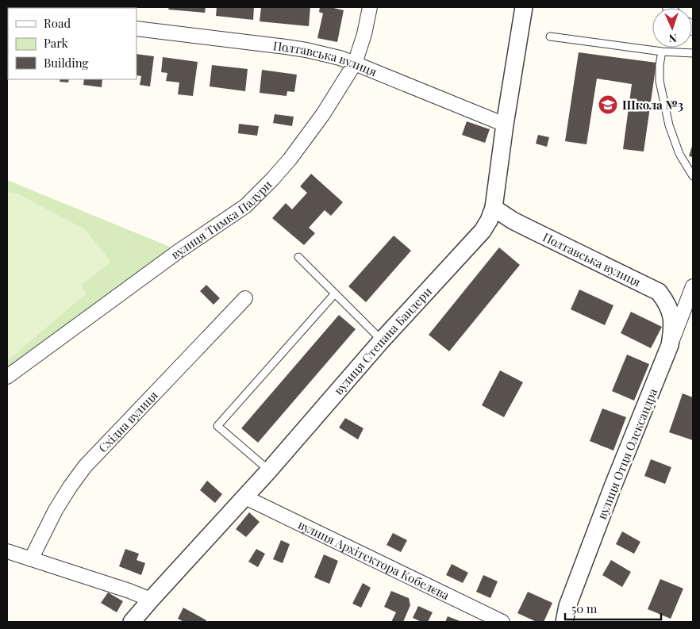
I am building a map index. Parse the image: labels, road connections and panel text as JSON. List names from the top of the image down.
{
  "streets": {
    "street": [
      "Полтавська вулиця",
      "вулиця Тимка Падури",
      "вулиця Степана Бандери",
      "Східна вулиця",
      "вулиця Отця Олександра",
      "вулиця Архітектора Кобелєва"
    ]
  },
  "crossings": [
    ["Полтавська вулиця", "вулиця Тимка Падури"],
    ["Полтавська вулиця", "вулиця Степана Бандери"],
    ["Полтавська вулиця", "вулиця Отця Олександра"],
    ["вулиця Степана Бандери", "вулиця Архітектора Кобелєва"]
  ],
  "places": {
    "school or university": ["Школа №3"]
  },
  "legend": ["Road", "Park", "Building"],
  "scale_bar": "50 m",
  "north": "bottom"
}
